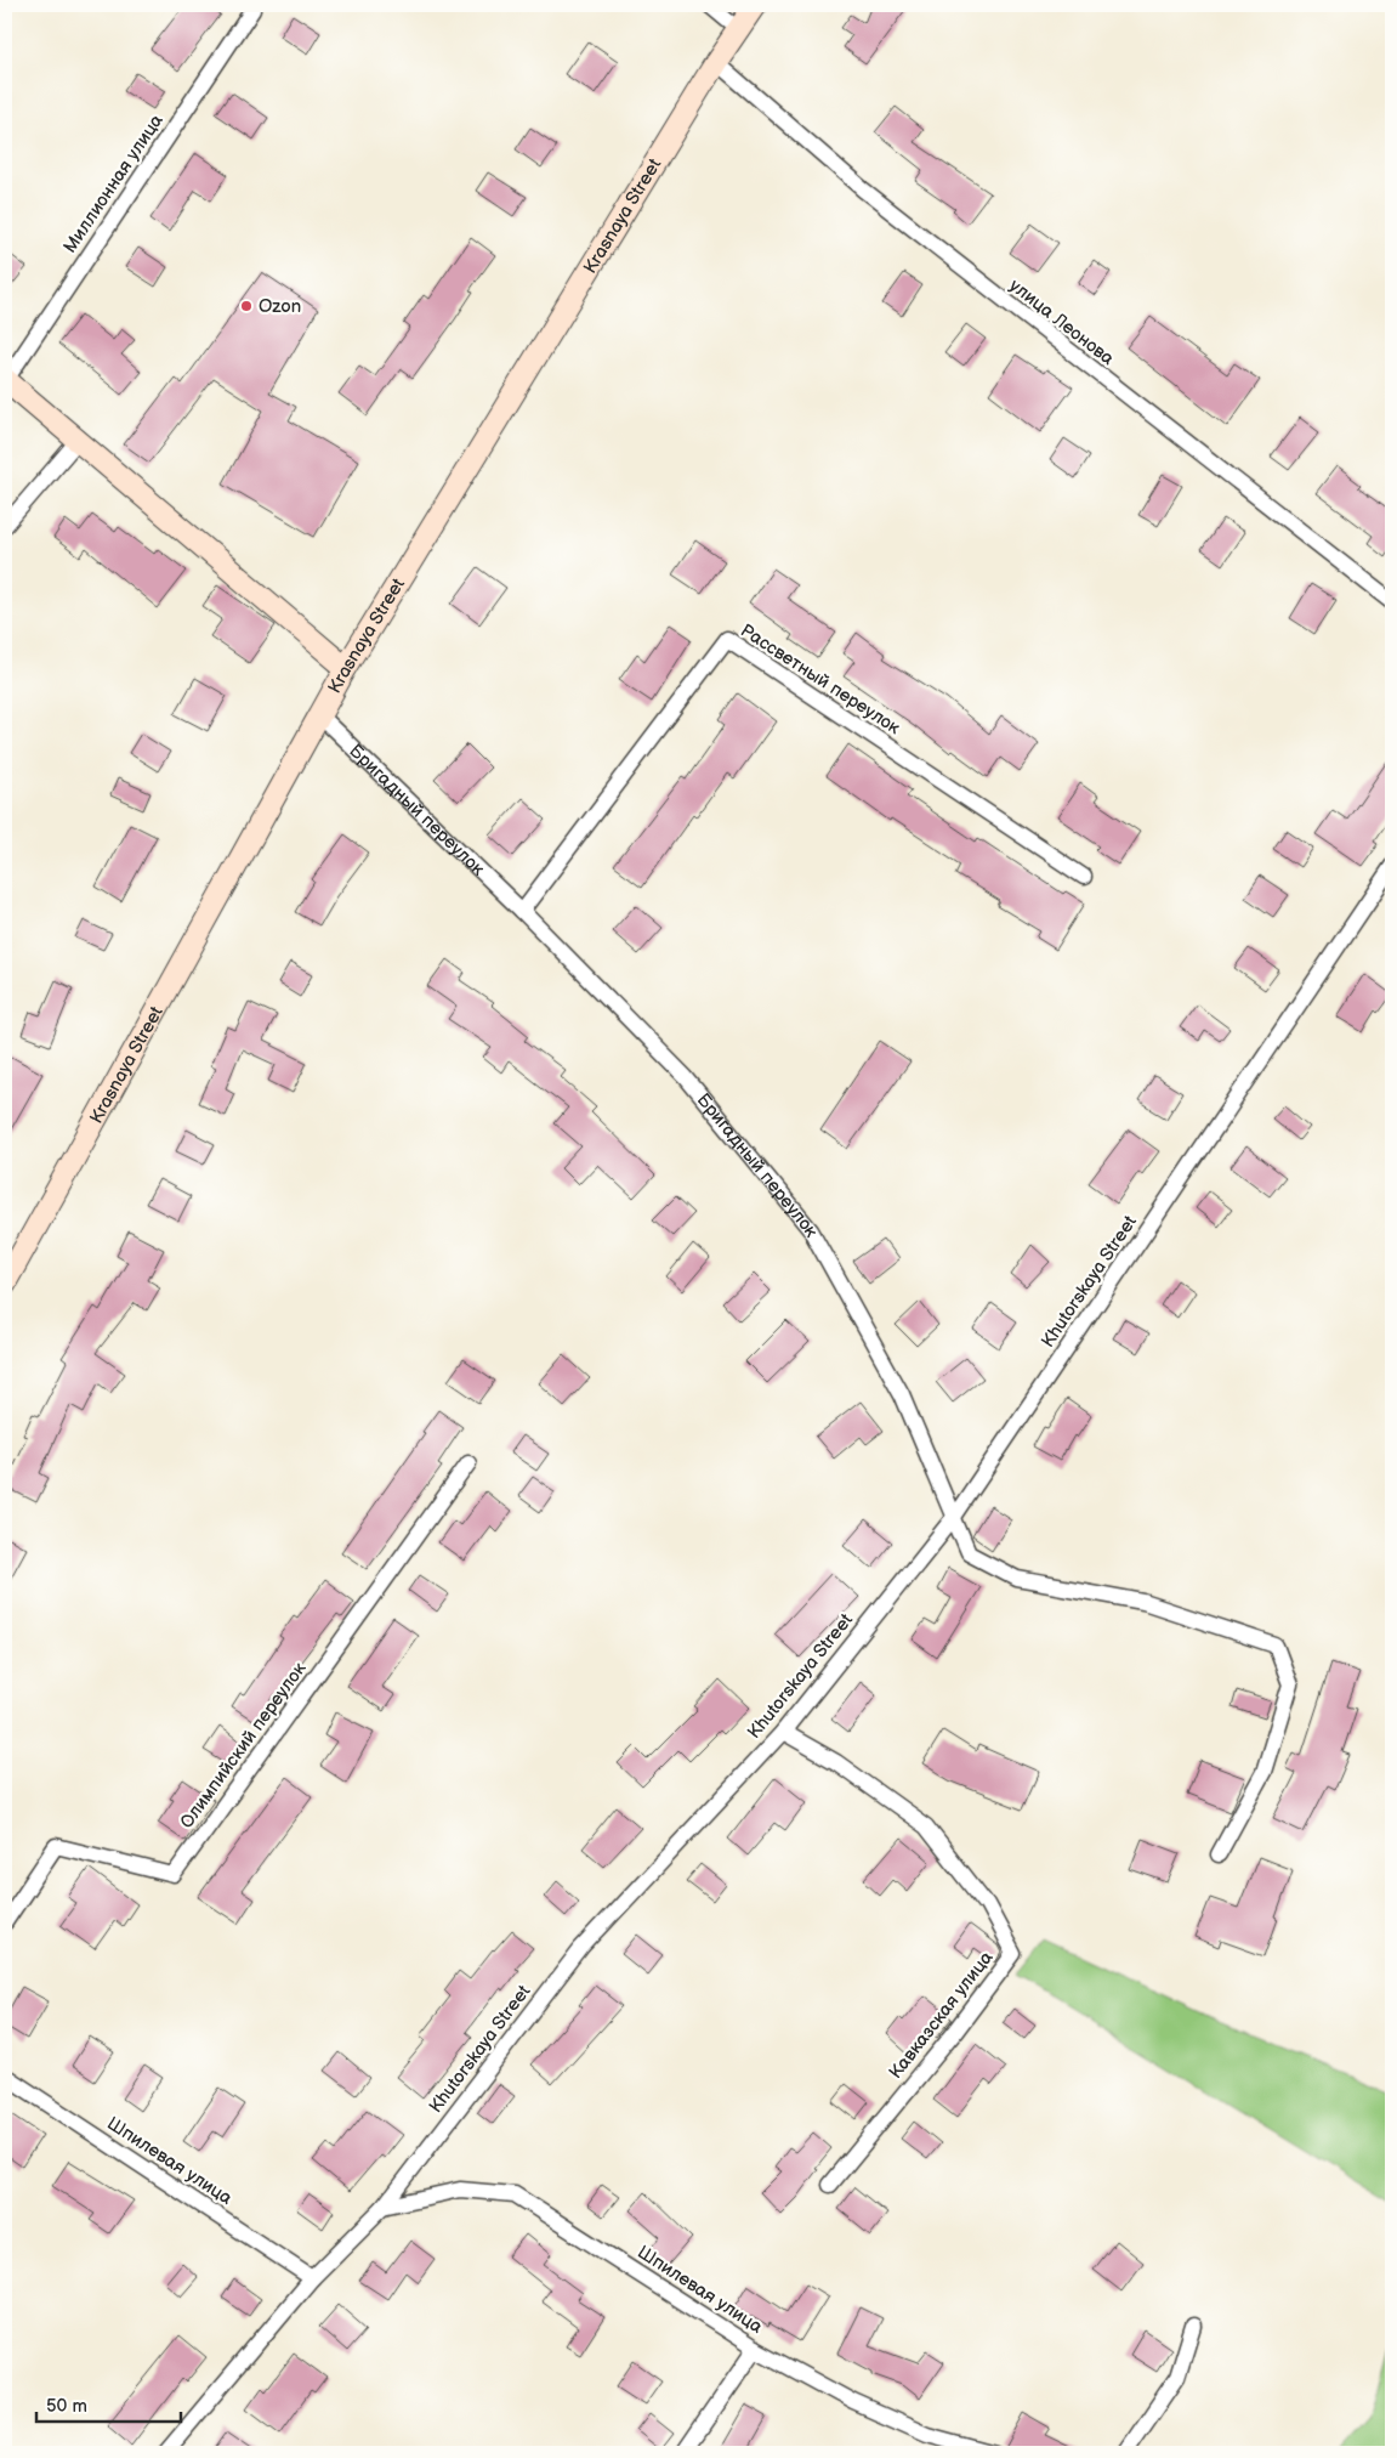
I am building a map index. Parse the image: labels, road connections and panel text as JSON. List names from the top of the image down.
{
  "streets": {
    "main road": ["Krasnaya Street"],
    "street": [
      "Миллионная улица",
      "улица Леонова",
      "Рассветный переулок",
      "Бригадный переулок",
      "Khutorskaya Street",
      "Олимпийский переулок",
      "Кавказская улица",
      "Шпилевая улица"
    ]
  },
  "crossings": [
    ["Krasnaya Street", "улица Леонова"],
    ["Krasnaya Street", "Бригадный переулок"],
    ["Рассветный переулок", "Бригадный переулок"],
    ["Бригадный переулок", "Khutorskaya Street"],
    ["Khutorskaya Street", "Кавказская улица"],
    ["Khutorskaya Street", "Шпилевая улица"]
  ],
  "places": ["Ozon"],
  "scale_bar": "50 m"
}
